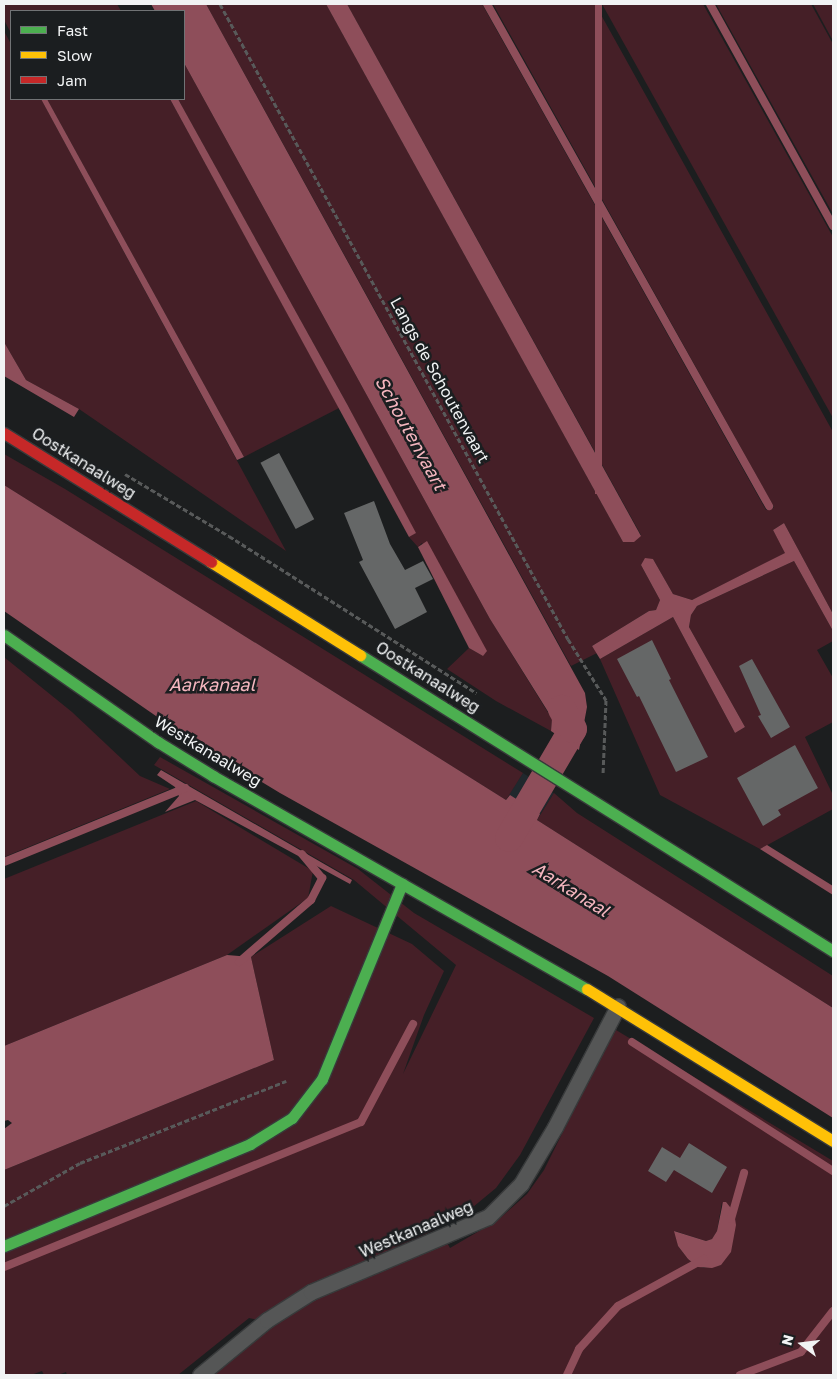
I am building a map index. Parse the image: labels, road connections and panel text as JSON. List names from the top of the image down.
{
  "streets": {
    "street": ["Oostkanaalweg", "Westkanaalweg"],
    "path": ["Langs de Schoutenvaart"]
  },
  "water": ["Schoutenvaart", "Aarkanaal"],
  "legend": ["Fast", "Slow", "Jam"],
  "north": "left"
}
